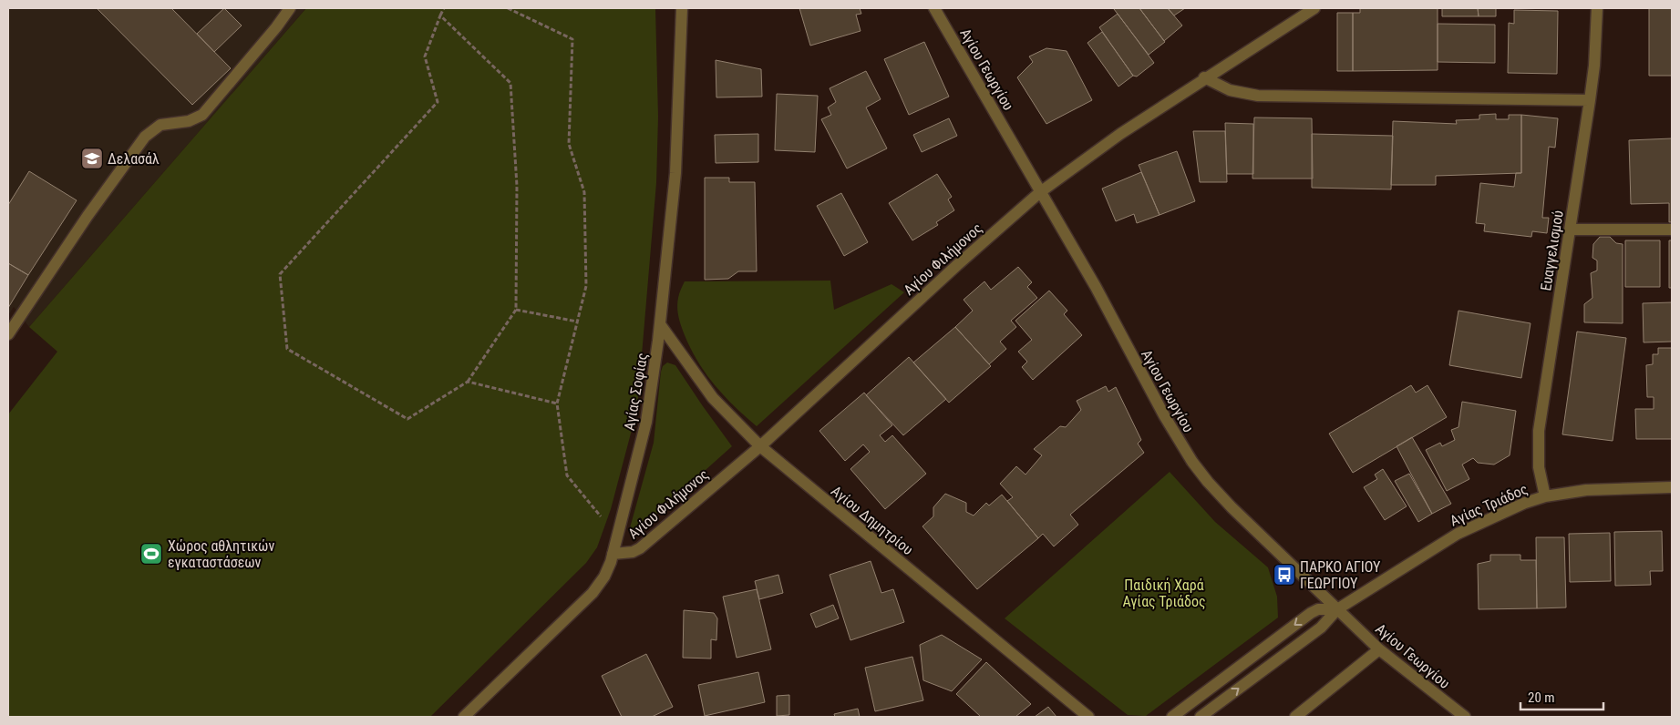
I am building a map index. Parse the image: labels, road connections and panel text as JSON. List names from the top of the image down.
{
  "streets": {
    "street": [
      "Αγίου Γεωργίου",
      "Ευαγγελισμού",
      "Αγίου Φιλήμονος",
      "Αγίας Σοφίας",
      "Αγίας Τριάδος",
      "Αγίου Δημητρίου"
    ]
  },
  "crossings": [
    ["Αγίου Γεωργίου", "Αγίου Φιλήμονος"],
    ["Αγίου Γεωργίου", "Αγίας Τριάδος"],
    ["Ευαγγελισμού", "Αγίας Τριάδος"],
    ["Αγίου Φιλήμονος", "Αγίας Σοφίας"],
    ["Αγίου Φιλήμονος", "Αγίου Δημητρίου"],
    ["Αγίας Σοφίας", "Αγίου Δημητρίου"]
  ],
  "parks": ["Παιδική Χαρά Αγίας Τριάδος"],
  "places": {
    "school or university": ["Δελασάλ"],
    "sports": ["Χώρος αθλητικών εγκαταστάσεων"],
    "bus stop": ["ΠΑΡΚΟ ΑΓΙΟΥ ΓΕΩΡΓΙΟΥ"]
  },
  "scale_bar": "20 m"
}
